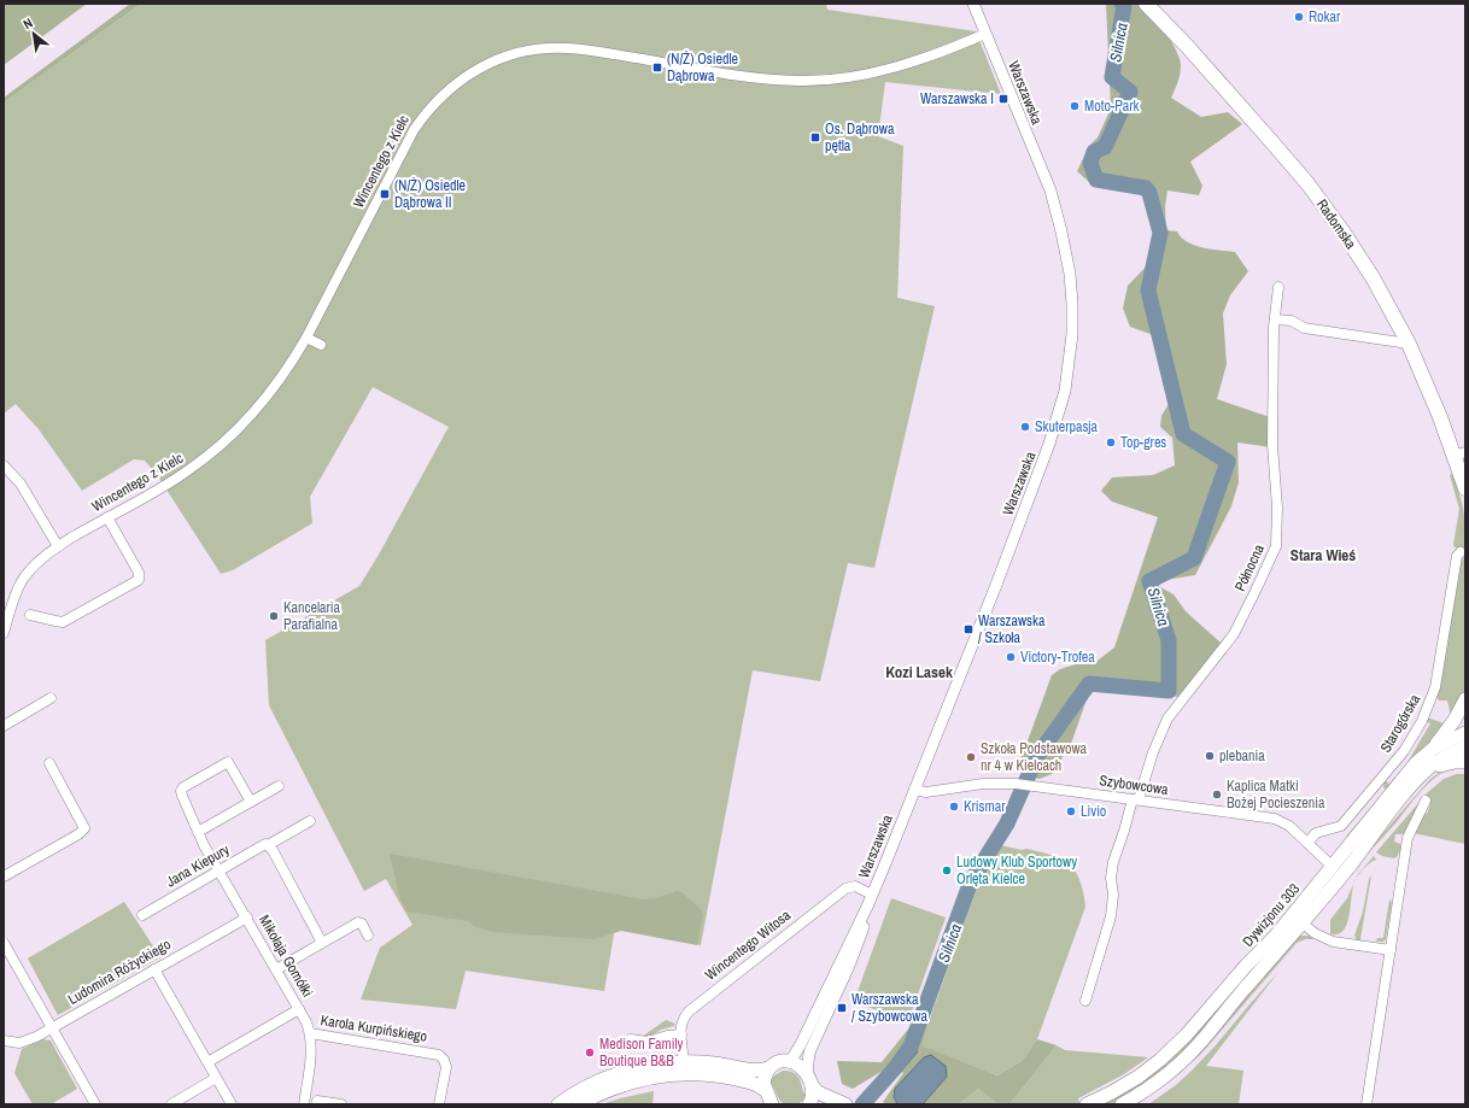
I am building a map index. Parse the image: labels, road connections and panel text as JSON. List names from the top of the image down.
{
  "streets": {
    "main road": ["Radomska", "Dywizjonu 303"],
    "street": [
      "Warszawska",
      "Wincentego z Kielc",
      "Północna",
      "Starogórska",
      "Szybowcowa",
      "Jana Kiepury",
      "Wincentego Witosa",
      "Mikołaja Gomółki",
      "Ludomira Różyckiego",
      "Karola Kurpińskiego"
    ]
  },
  "crossings": [
    ["Warszawska", "Wincentego z Kielc"],
    ["Warszawska", "Szybowcowa"],
    ["Warszawska", "Wincentego Witosa"],
    ["Północna", "Szybowcowa"],
    ["Starogórska", "Szybowcowa"],
    ["Szybowcowa", "Dywizjonu 303"],
    ["Jana Kiepury", "Mikołaja Gomółki"],
    ["Mikołaja Gomółki", "Ludomira Różyckiego"],
    ["Mikołaja Gomółki", "Karola Kurpińskiego"]
  ],
  "districts": ["Stara Wieś", "Kozi Lasek"],
  "water": ["Silnica"],
  "places": {
    "other": [
      "Rokar",
      "Moto-Park",
      "Skuterpasja",
      "Top-gres",
      "Kancelaria Parafialna",
      "Victory-Trofea",
      "plebania",
      "Szkoła Podstawowa nr 4 w Kielcach",
      "Kaplica Matki Bożej Pocieszenia",
      "Krismar",
      "Livio",
      "Ludowy Klub Sportowy Orlęta Kielce",
      "Medison Family Boutique B&B"
    ],
    "transit": [
      "(N/Ż) Osiedle Dąbrowa",
      "Warszawska I",
      "Os. Dąbrowa pętla",
      "(N/Ż) Osiedle Dąbrowa II",
      "Warszawska / Szkoła",
      "Warszawska / Szybowcowa"
    ]
  },
  "north": "top left"
}
